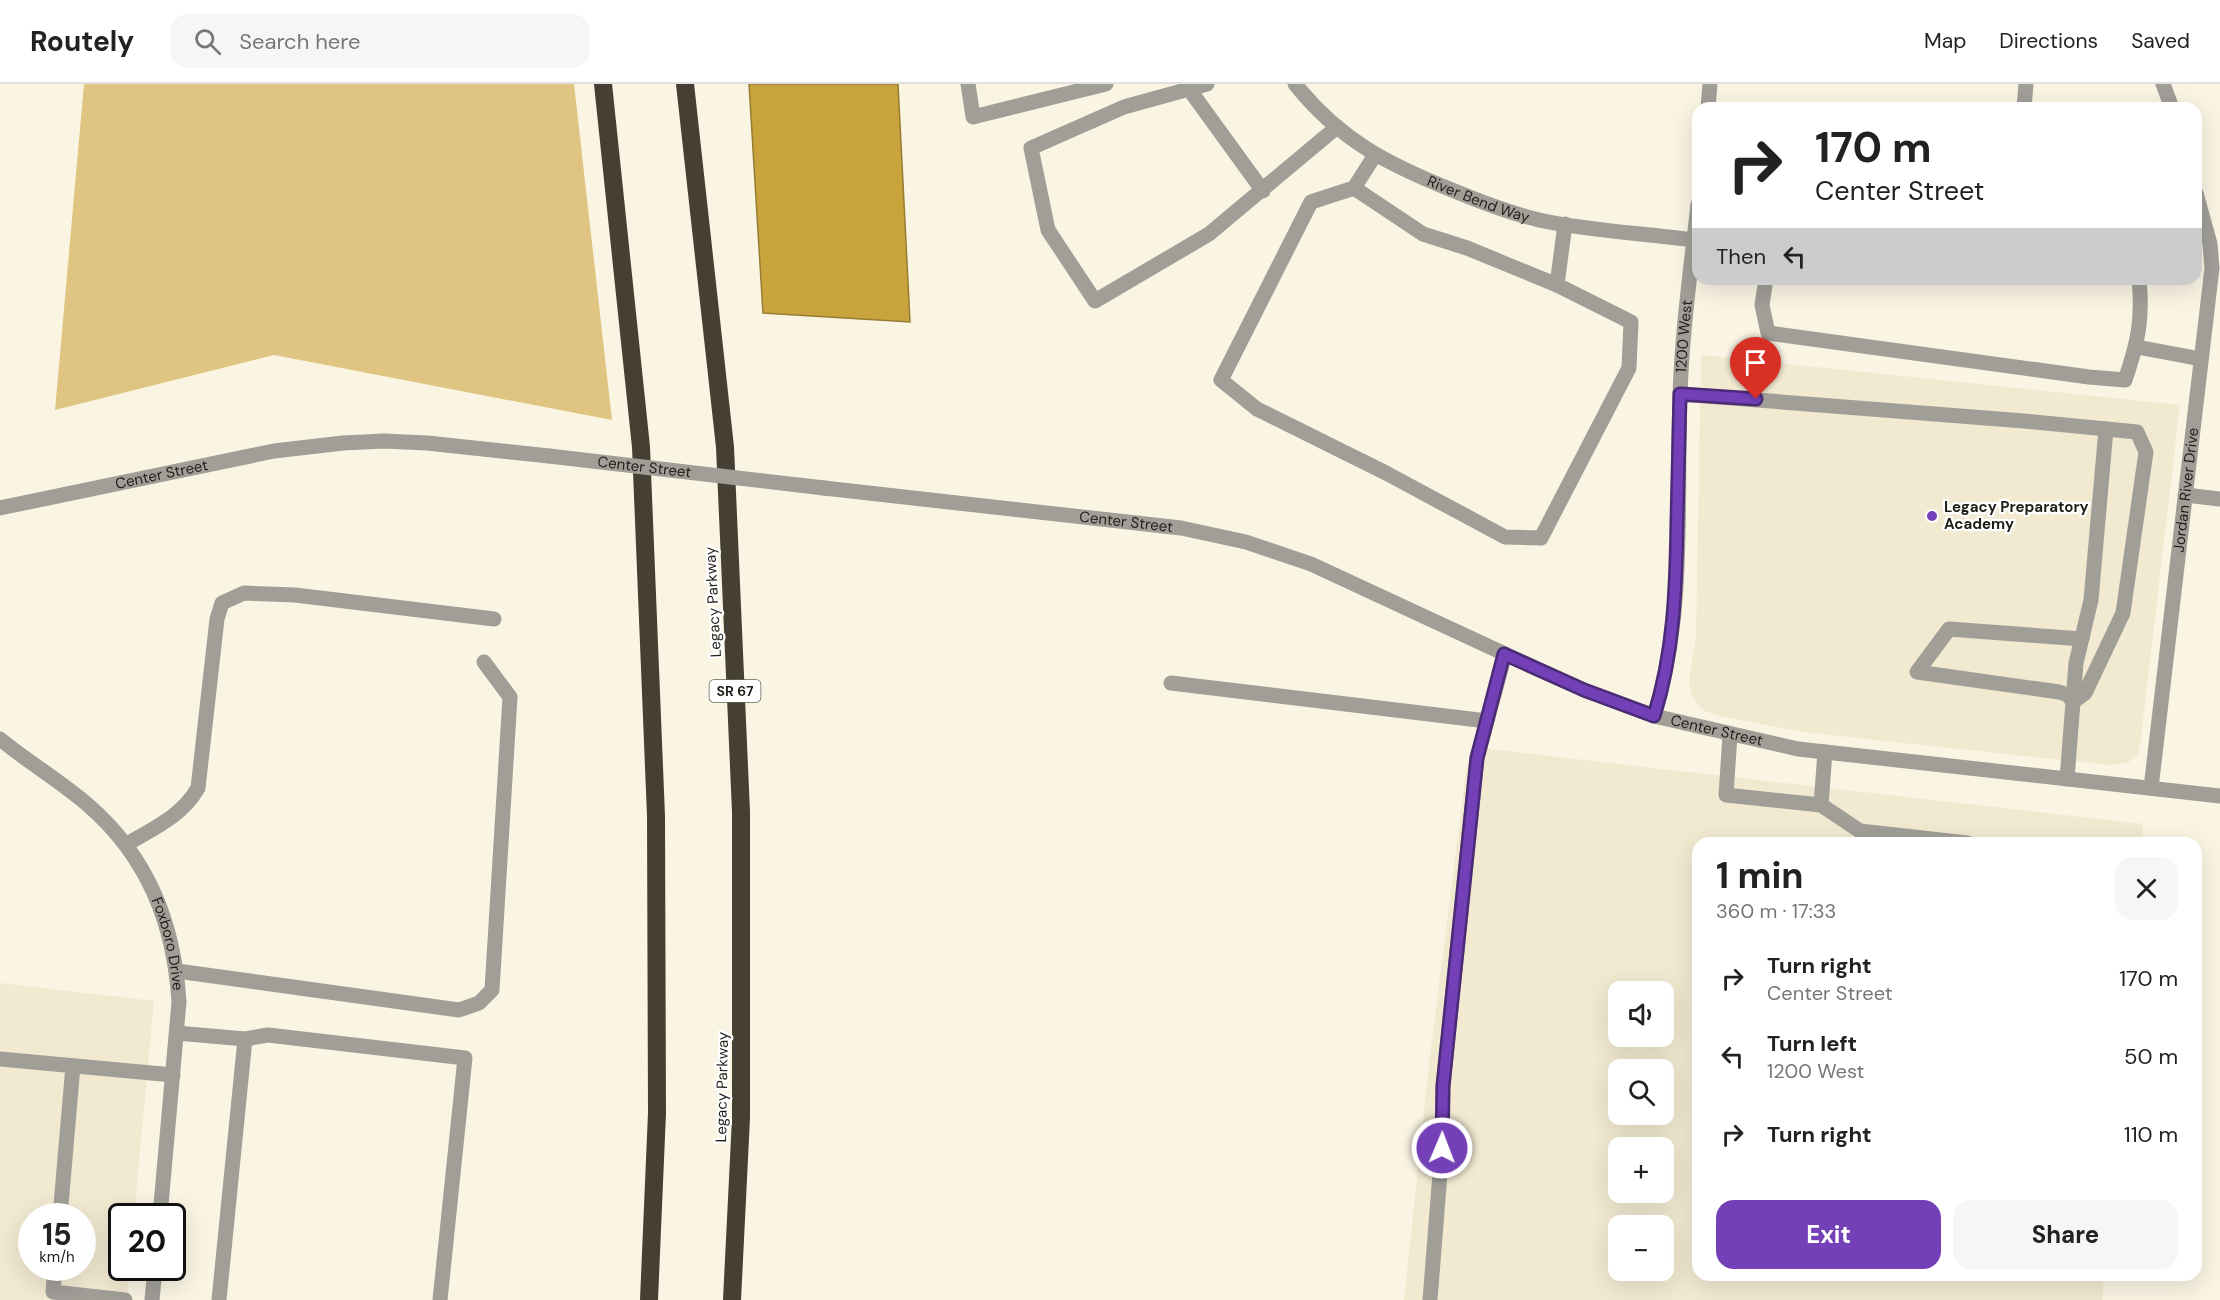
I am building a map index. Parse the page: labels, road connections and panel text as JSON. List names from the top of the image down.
{
  "streets": {
    "highway": ["Legacy Parkway", "SR 67"],
    "street": [
      "River Bend Way",
      "1200 West",
      "Center Street",
      "Jordan River Drive",
      "Foxboro Drive"
    ]
  },
  "crossings": [
    ["1200 West", "Center Street"],
    ["Center Street", "Jordan River Drive"]
  ],
  "places": ["Legacy Preparatory Academy"],
  "page": {
    "header": "Routely",
    "search": "Search here",
    "nav": ["Map", "Directions", "Saved"],
    "turn": ["170 m", "Center Street"],
    "then": "Then",
    "heading": ["1 min", "360 m · 17:33"],
    "list": [
      {
        "name": "Turn right",
        "note": "Center Street",
        "value": "170 m"
      },
      {
        "name": "Turn left",
        "note": "1200 West",
        "value": "50 m"
      },
      {
        "name": "Turn right",
        "value": "110 m"
      }
    ],
    "map_buttons": ["+", "−"],
    "buttons": ["Exit", "Share"],
    "speed": "15 km/h",
    "limit": "20"
  }
}
